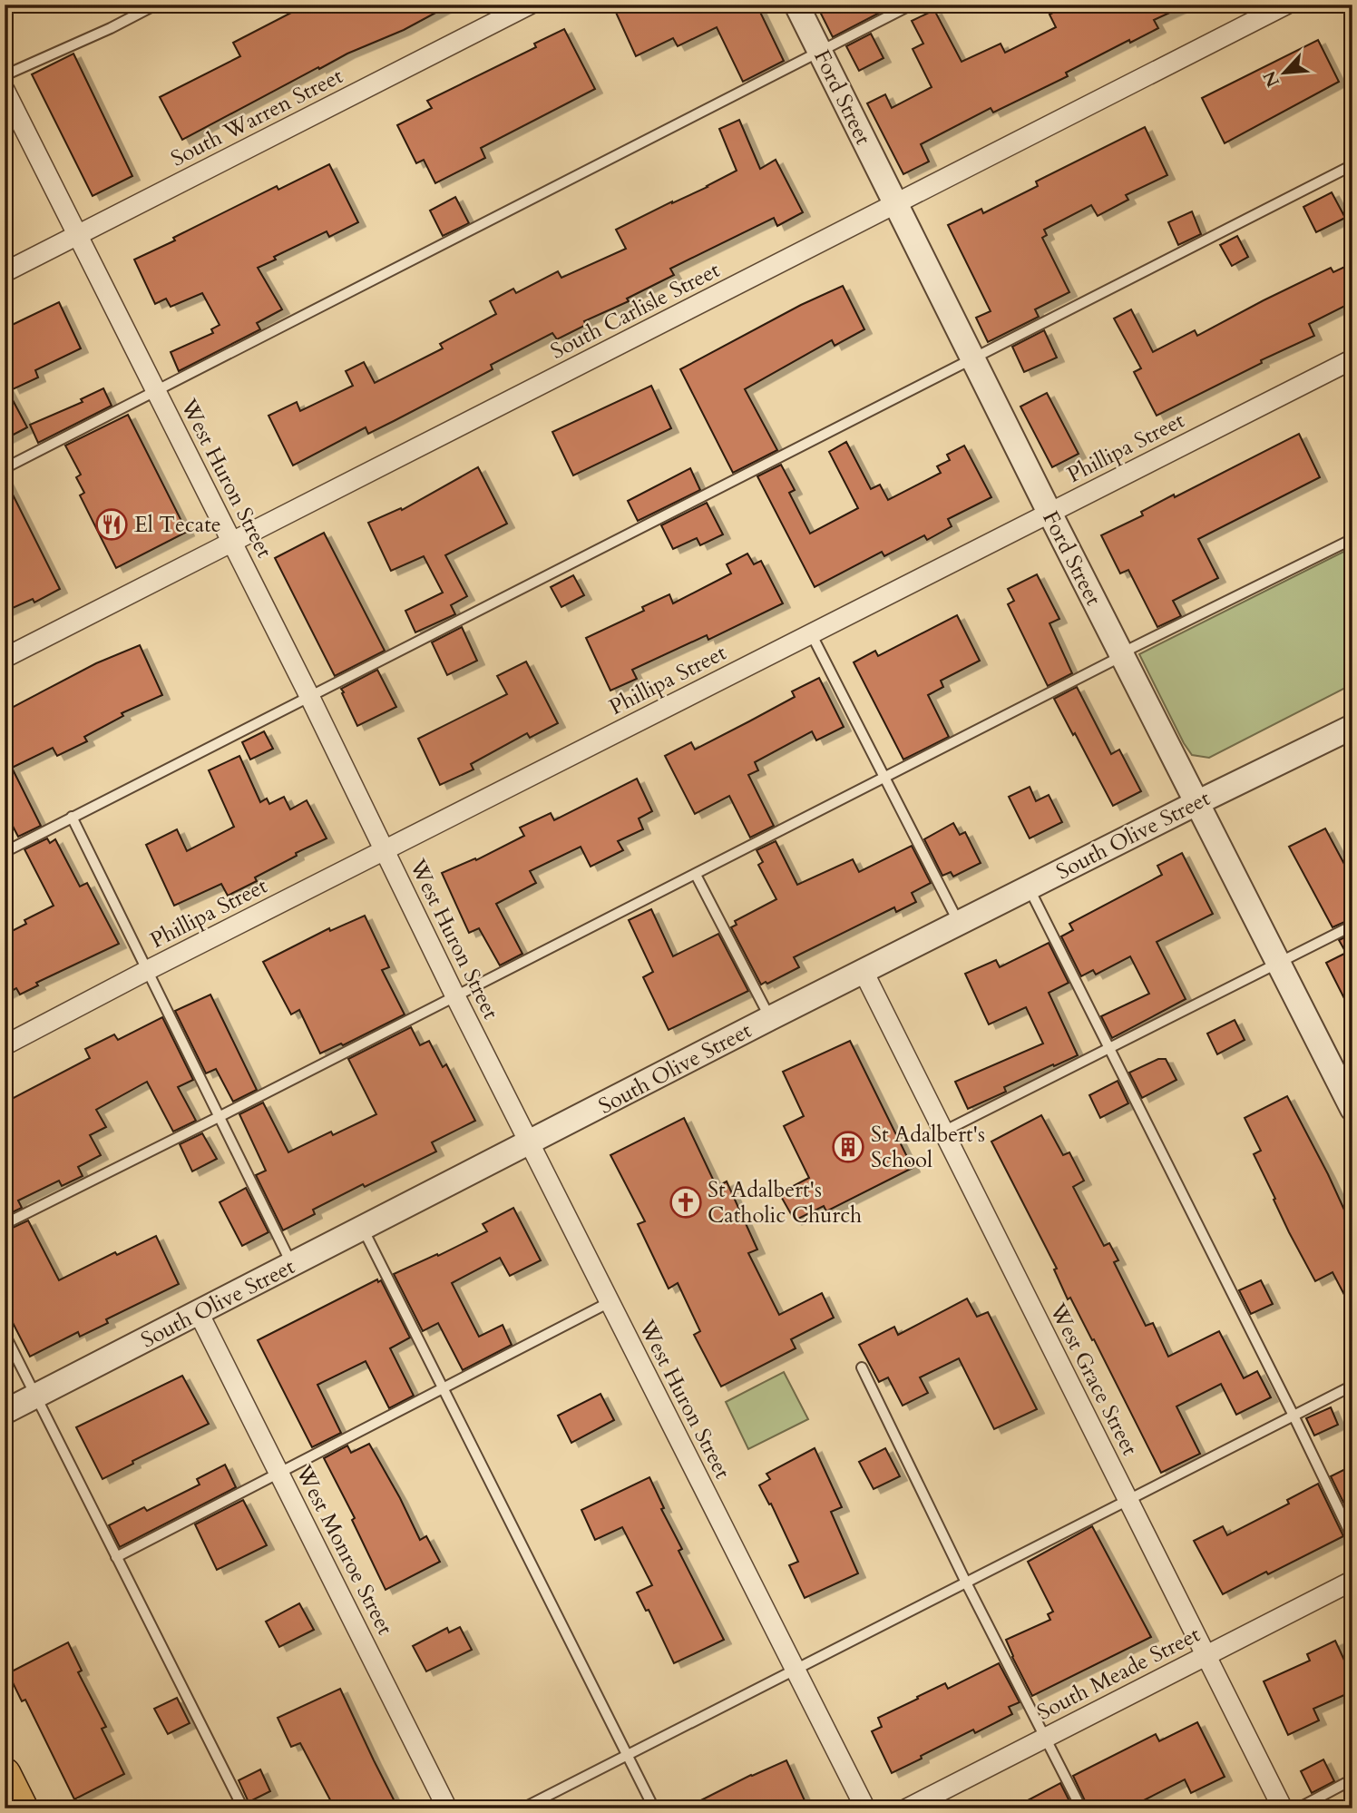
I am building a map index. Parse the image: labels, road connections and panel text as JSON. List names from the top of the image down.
{
  "streets": {
    "street": [
      "Ford Street",
      "South Warren Street",
      "South Carlisle Street",
      "Phillipa Street",
      "West Huron Street",
      "South Olive Street",
      "West Grace Street",
      "West Monroe Street",
      "South Meade Street"
    ]
  },
  "crossings": [
    ["Ford Street", "South Carlisle Street"],
    ["Ford Street", "Phillipa Street"],
    ["Ford Street", "South Olive Street"],
    ["South Warren Street", "West Huron Street"],
    ["South Carlisle Street", "West Huron Street"],
    ["Phillipa Street", "West Huron Street"],
    ["West Huron Street", "South Olive Street"],
    ["South Olive Street", "West Grace Street"],
    ["South Olive Street", "West Monroe Street"],
    ["West Grace Street", "South Meade Street"]
  ],
  "places": {
    "restaurant": ["El Tecate"],
    "building": ["St Adalbert's School"],
    "church": ["St Adalbert's Catholic Church"]
  },
  "north": "bottom left"
}
